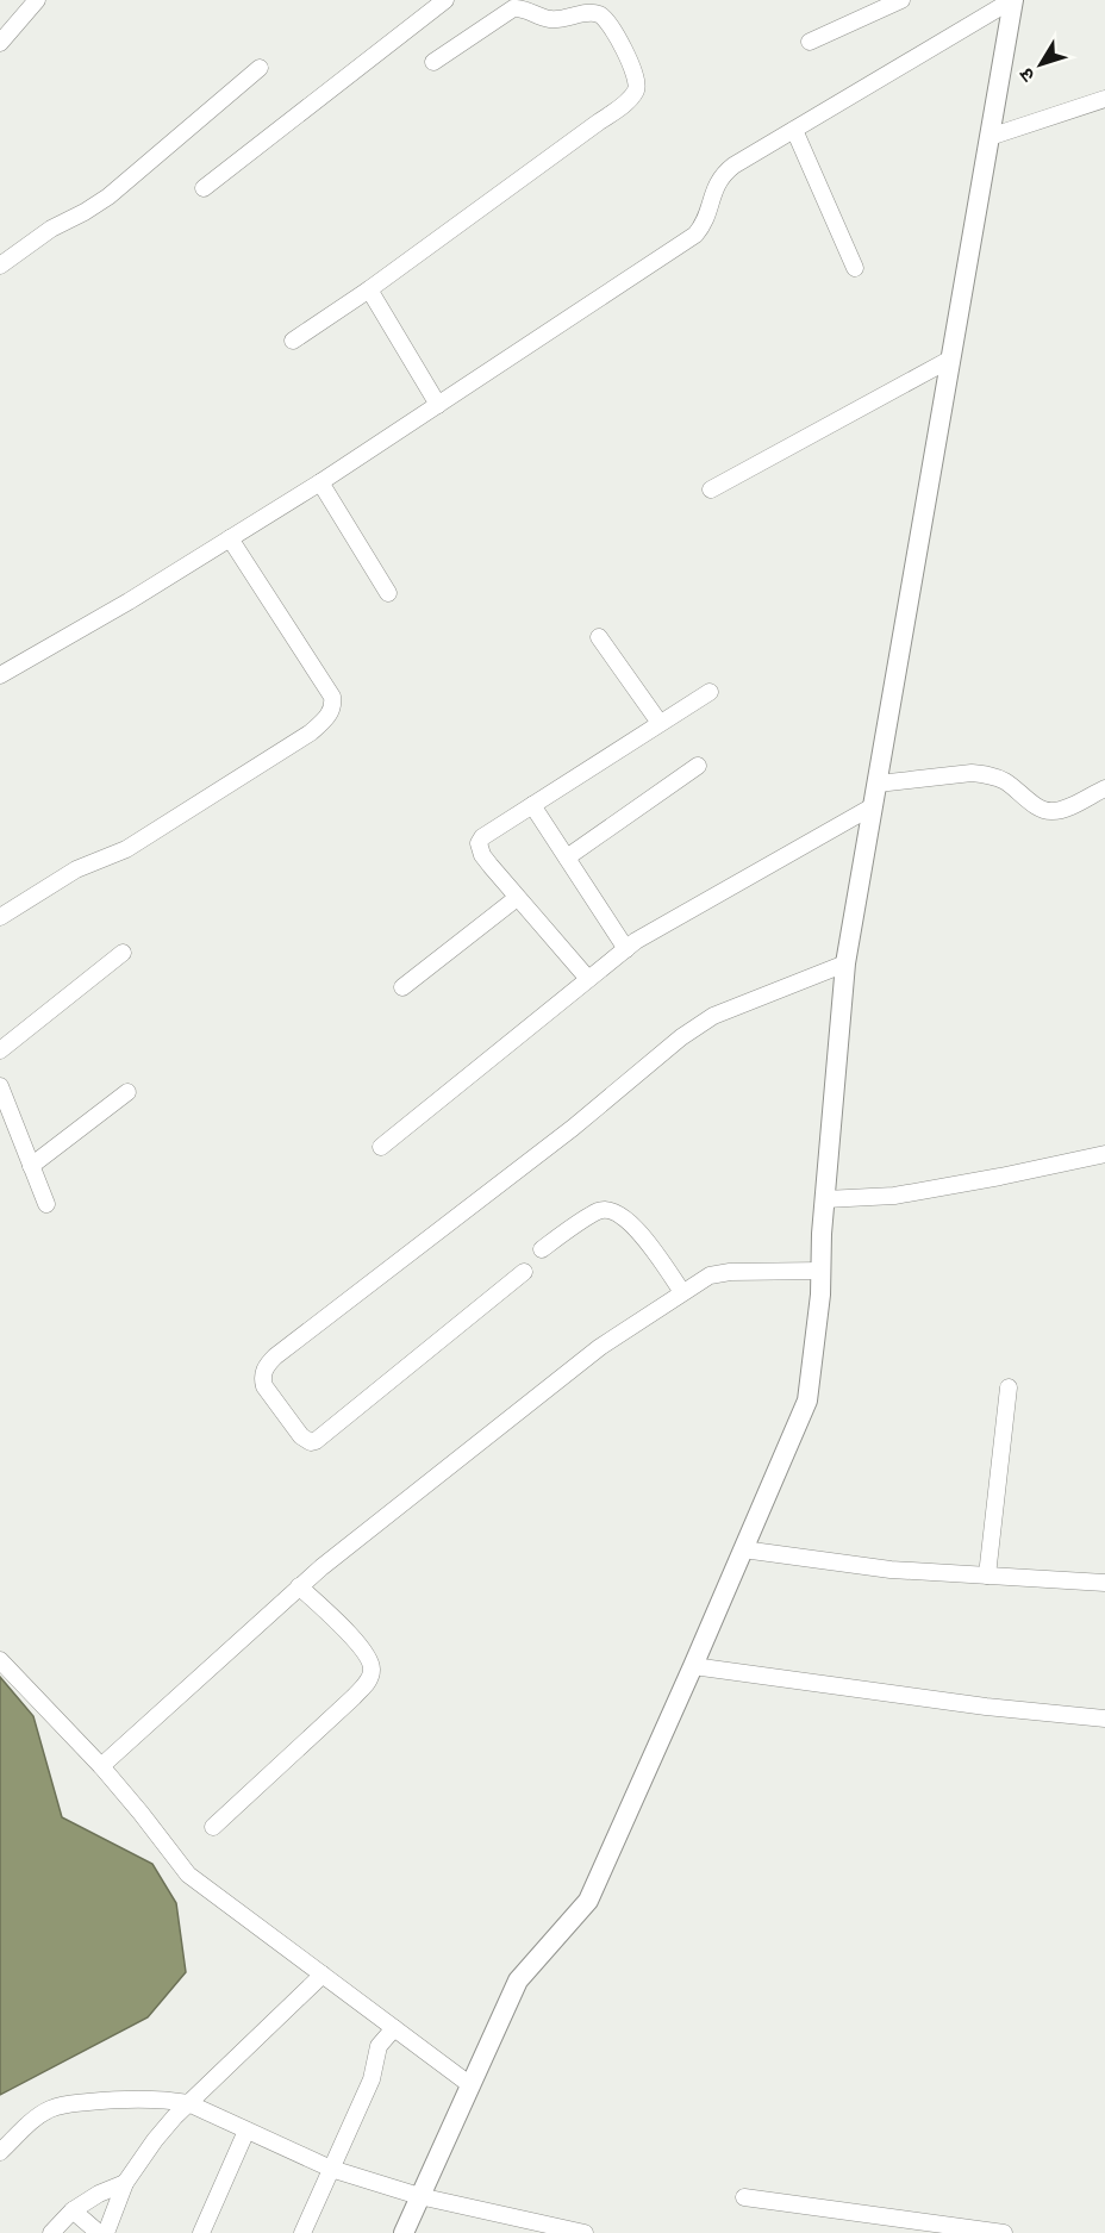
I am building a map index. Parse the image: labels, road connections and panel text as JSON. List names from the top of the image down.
{
  "north": "bottom left"
}
